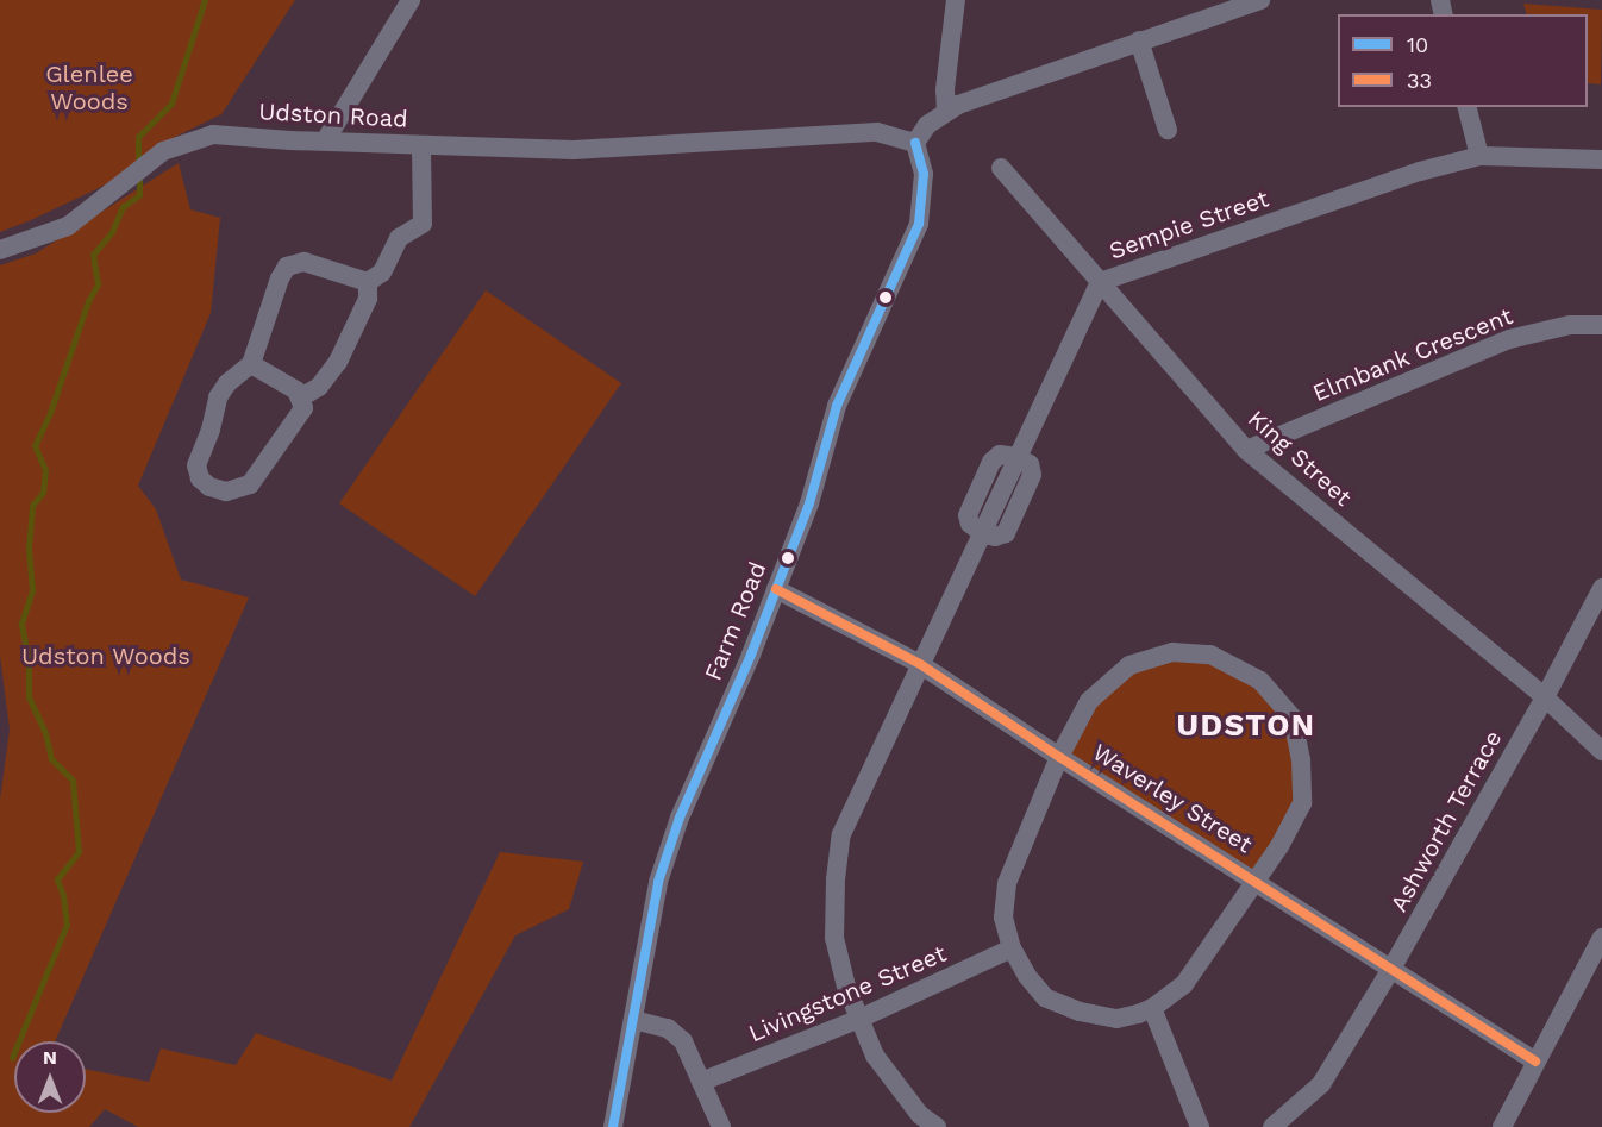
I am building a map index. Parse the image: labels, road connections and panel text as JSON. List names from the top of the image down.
{
  "streets": {
    "street": [
      "Udston Road",
      "Sempie Street",
      "Elmbank Crescent",
      "King Street",
      "Farm Road",
      "Waverley Street",
      "Ashworth Terrace",
      "Livingstone Street"
    ]
  },
  "crossings": [
    ["Udston Road", "Farm Road"],
    ["Sempie Street", "King Street"],
    ["Sempie Street", "Waverley Street"],
    ["Sempie Street", "Livingstone Street"],
    ["Elmbank Crescent", "King Street"],
    ["King Street", "Ashworth Terrace"],
    ["Farm Road", "Waverley Street"],
    ["Waverley Street", "Ashworth Terrace"]
  ],
  "districts": ["UDSTON"],
  "parks": ["Glenlee Woods", "Udston Woods"],
  "lines": ["transit line 10", "transit line 33"],
  "legend": ["10", "33"],
  "north": "top"
}
